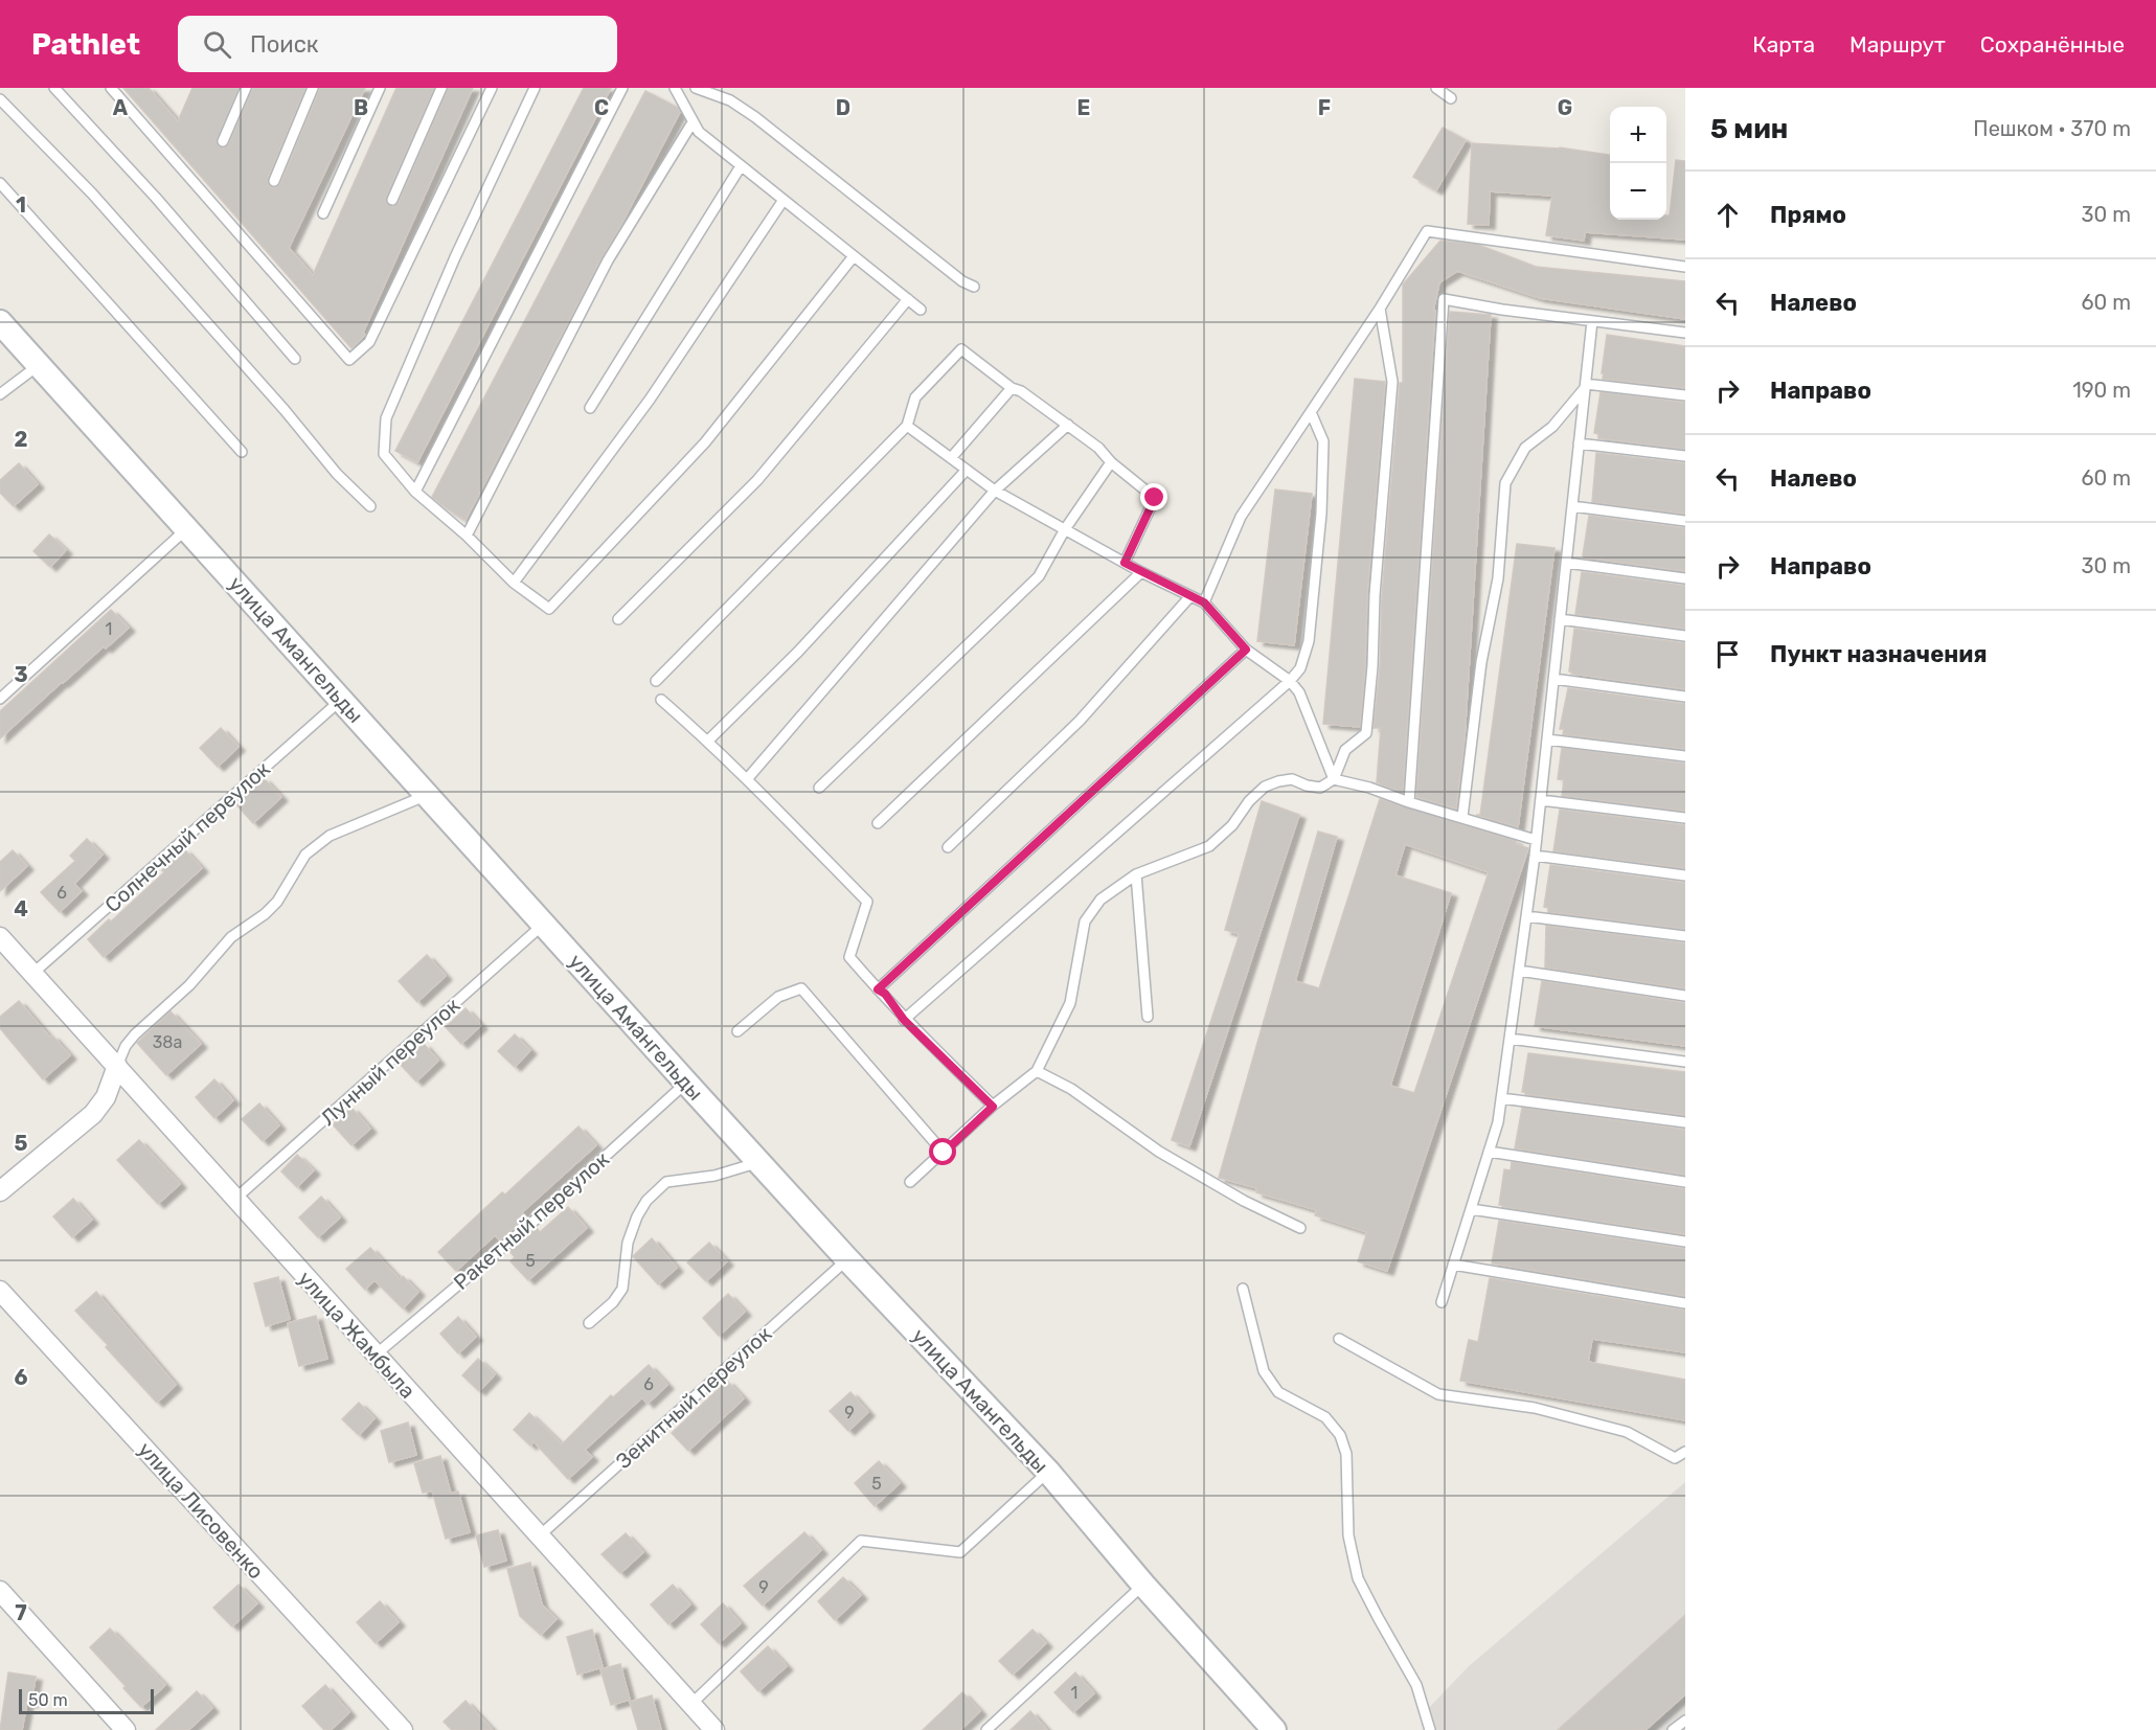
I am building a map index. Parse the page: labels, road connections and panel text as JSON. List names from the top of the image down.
{
  "streets": {
    "street": ["улица Амангельды", "улица Жамбыла", "улица Лисовенко"],
    "lane": [
      "Солнечный переулок",
      "Лунный переулок",
      "Ракетный переулок",
      "Зенитный переулок"
    ]
  },
  "crossings": [
    ["улица Амангельды", "Солнечный переулок"],
    ["улица Амангельды", "Лунный переулок"],
    ["улица Амангельды", "Ракетный переулок"],
    ["улица Амангельды", "Зенитный переулок"],
    ["Солнечный переулок", "улица Жамбыла"],
    ["Лунный переулок", "улица Жамбыла"],
    ["Ракетный переулок", "улица Жамбыла"],
    ["улица Жамбыла", "Зенитный переулок"]
  ],
  "house_numbers": [
    "1",
    "6",
    "38а",
    "5",
    "6",
    "9",
    "5",
    "9",
    "1"
  ],
  "scale_bar": "50 m",
  "page": {
    "header": "Pathlet",
    "search": "Поиск",
    "nav": ["Карта", "Маршрут", "Сохранённые"],
    "heading": ["5 мин", "Пешком · 370 m"],
    "map_buttons": ["+", "−"],
    "list": [
      ["Прямо", "30 m"],
      ["Налево", "60 m"],
      ["Направо", "190 m"],
      ["Налево", "60 m"],
      ["Направо", "30 m"],
      "Пункт назначения"
    ],
    "scale": "50 m"
  },
  "grid": {
    "columns": [
      "A",
      "B",
      "C",
      "D",
      "E",
      "F",
      "G"
    ],
    "rows": [
      "1",
      "2",
      "3",
      "4",
      "5",
      "6",
      "7"
    ]
  }
}
